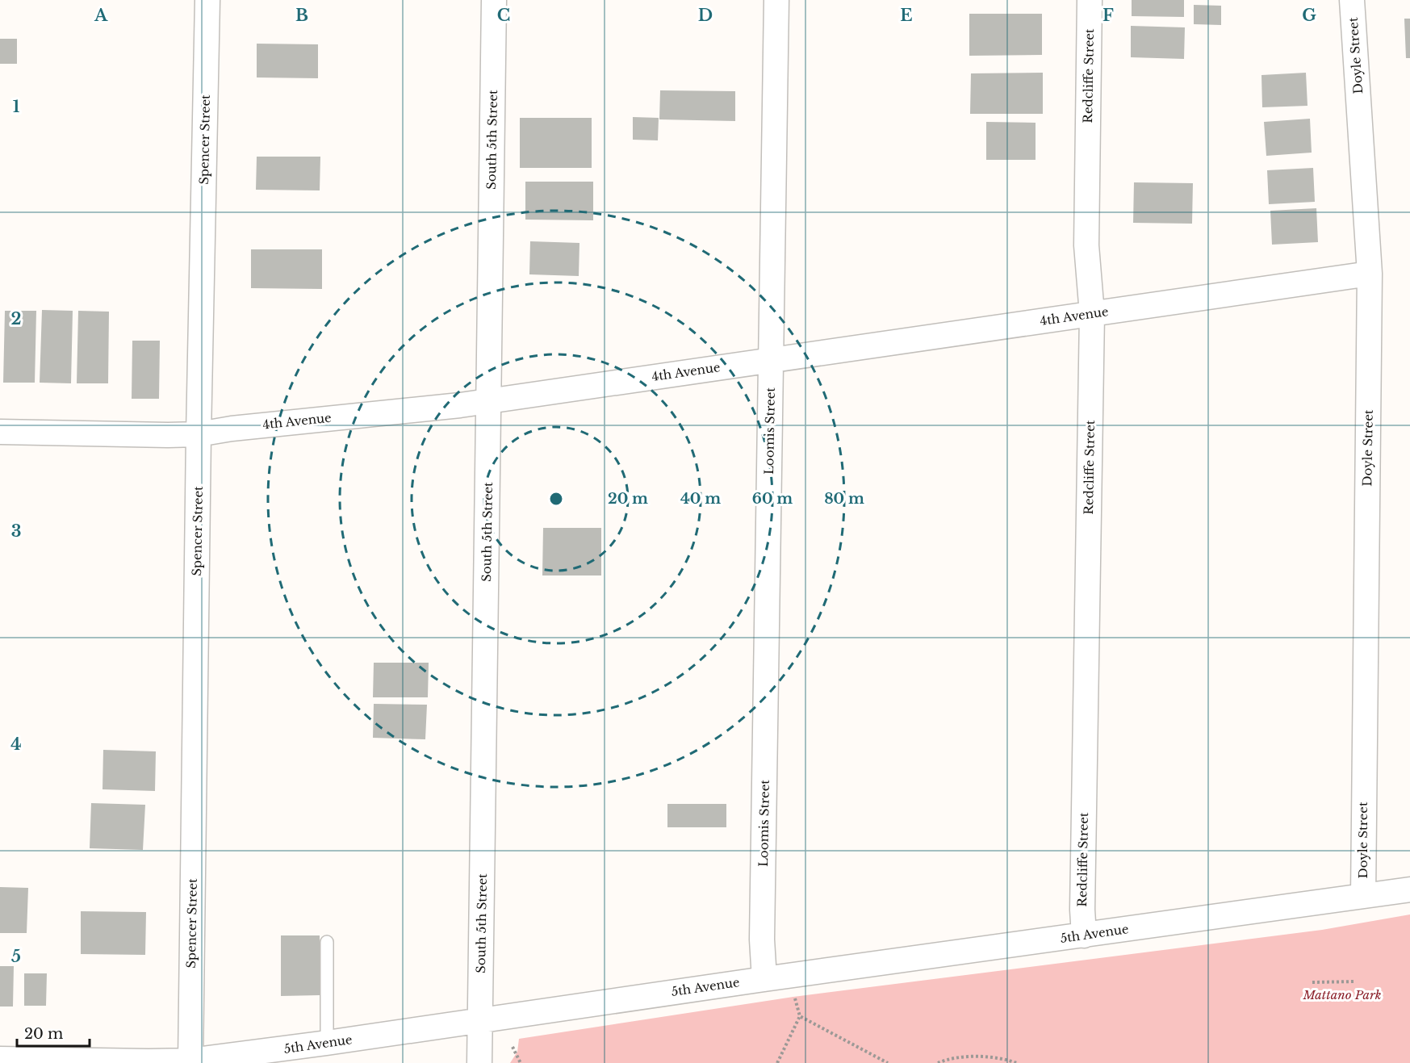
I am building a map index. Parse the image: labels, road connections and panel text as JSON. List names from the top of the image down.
{
  "streets": {
    "street": [
      "Doyle Street",
      "Redcliffe Street",
      "Spencer Street",
      "South 5th Street",
      "4th Avenue",
      "Loomis Street",
      "5th Avenue"
    ]
  },
  "crossings": [
    ["Doyle Street", "4th Avenue"],
    ["Doyle Street", "5th Avenue"],
    ["Redcliffe Street", "4th Avenue"],
    ["Redcliffe Street", "5th Avenue"],
    ["Spencer Street", "4th Avenue"],
    ["Spencer Street", "5th Avenue"],
    ["South 5th Street", "4th Avenue"],
    ["South 5th Street", "5th Avenue"],
    ["4th Avenue", "Loomis Street"],
    ["Loomis Street", "5th Avenue"]
  ],
  "parks": ["Mattano Park"],
  "scale_bar": "20 m",
  "grid": {
    "columns": [
      "A",
      "B",
      "C",
      "D",
      "E",
      "F",
      "G"
    ],
    "rows": [
      "1",
      "2",
      "3",
      "4",
      "5"
    ]
  },
  "rings": [
    "20 m",
    "40 m",
    "60 m",
    "80 m"
  ]
}
